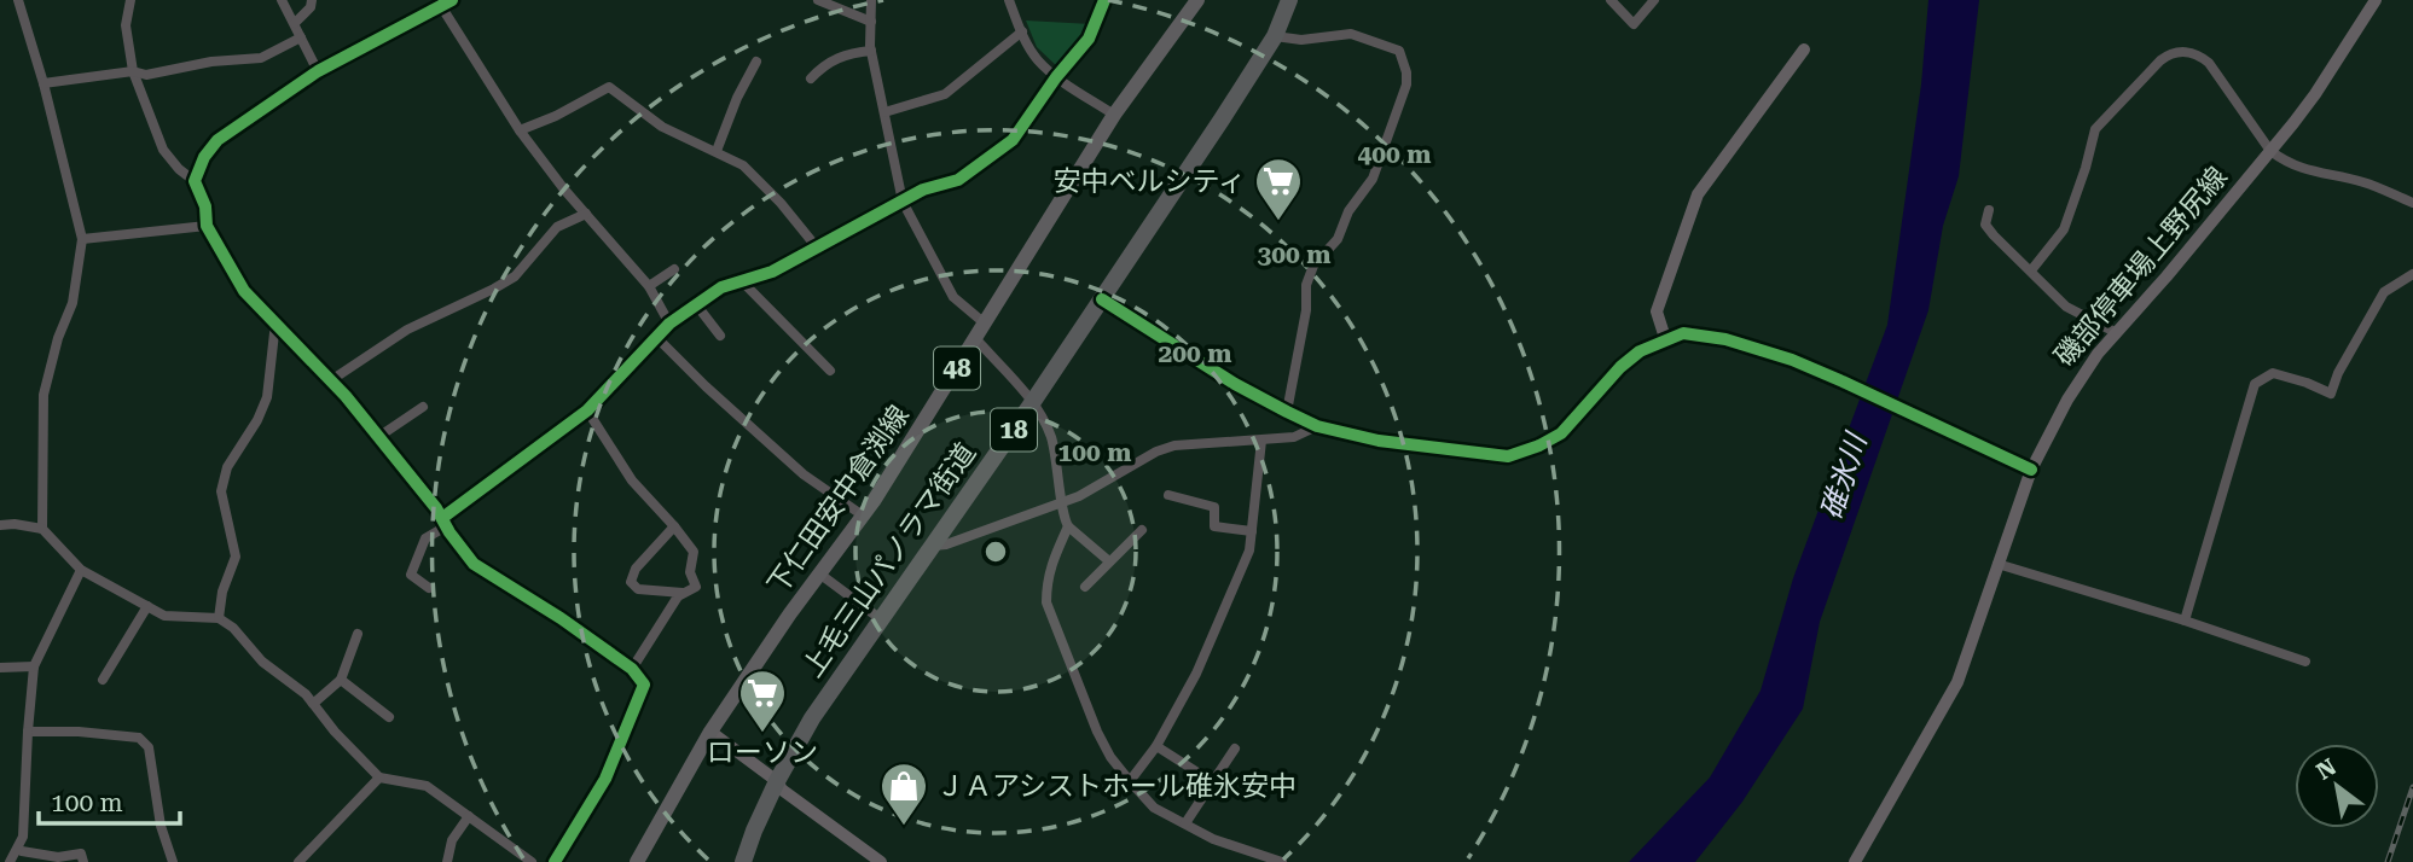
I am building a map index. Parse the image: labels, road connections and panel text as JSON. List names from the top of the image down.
{
  "streets": {
    "highway": ["18", "上毛三山パノラマ街道"],
    "main road": ["48", "下仁田安中倉渕線"],
    "street": ["磯部停車場上野尻線"]
  },
  "water": ["碓氷川"],
  "places": {
    "supermarket": ["安中ベルシティ", "ローソン"],
    "shop": ["ＪＡアシストホール碓氷安中"]
  },
  "scale_bar": "100 m",
  "north": "top left",
  "rings": [
    "400 m",
    "300 m",
    "200 m",
    "100 m"
  ]
}
